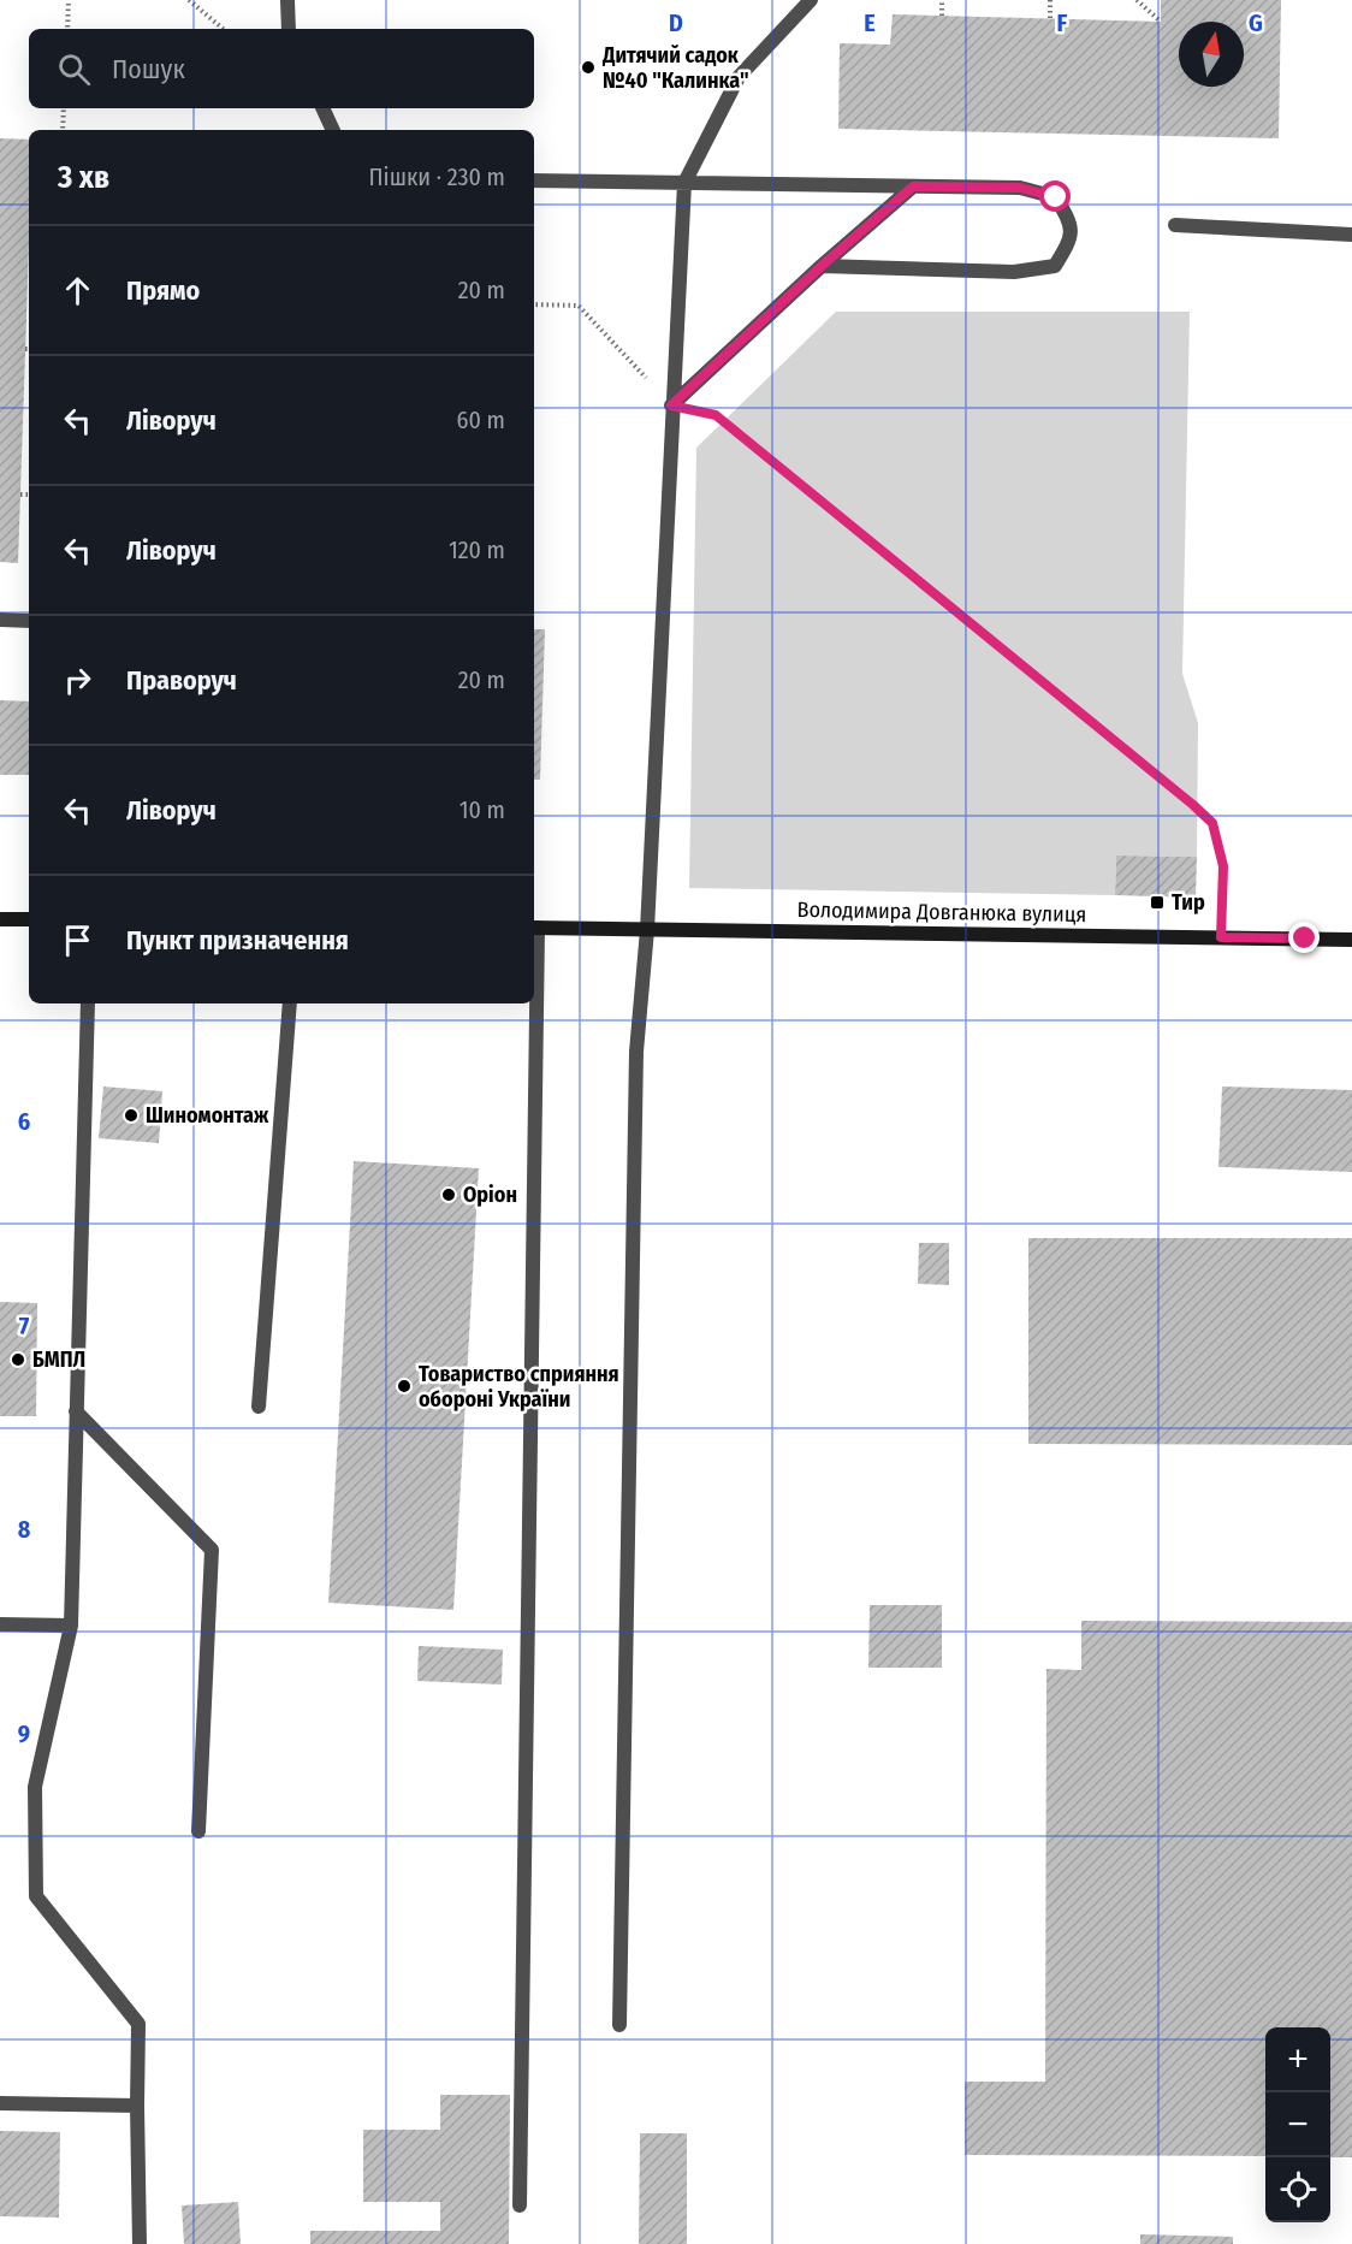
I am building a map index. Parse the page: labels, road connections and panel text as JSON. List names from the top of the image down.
{
  "streets": {
    "main road": ["Володимира Довганюка вулиця"]
  },
  "places": {
    "other": [
      "Дитячий садок №40 \"Калинка\"",
      "Шиномонтаж",
      "Оріон",
      "БМПЛ",
      "Товариство сприяння обороні України"
    ],
    "transit": ["Тир"]
  },
  "north": "top",
  "page": {
    "search": "Пошук",
    "heading": ["3 хв", "Пішки · 230 m"],
    "list": [
      ["Прямо", "20 m"],
      ["Ліворуч", "60 m"],
      ["Ліворуч", "120 m"],
      ["Праворуч", "20 m"],
      ["Ліворуч", "10 m"],
      "Пункт призначення"
    ],
    "map_buttons": ["+", "−"]
  },
  "grid": {
    "columns": [
      "D",
      "E",
      "F",
      "G"
    ],
    "rows": [
      "6",
      "7",
      "8",
      "9"
    ]
  }
}
